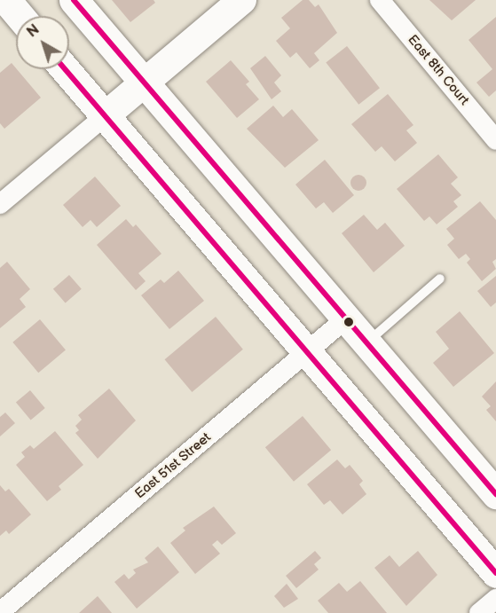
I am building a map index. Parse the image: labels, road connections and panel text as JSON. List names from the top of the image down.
{
  "streets": {
    "street": ["East 8th Court", "East 51st Street"]
  },
  "north": "top left"
}
